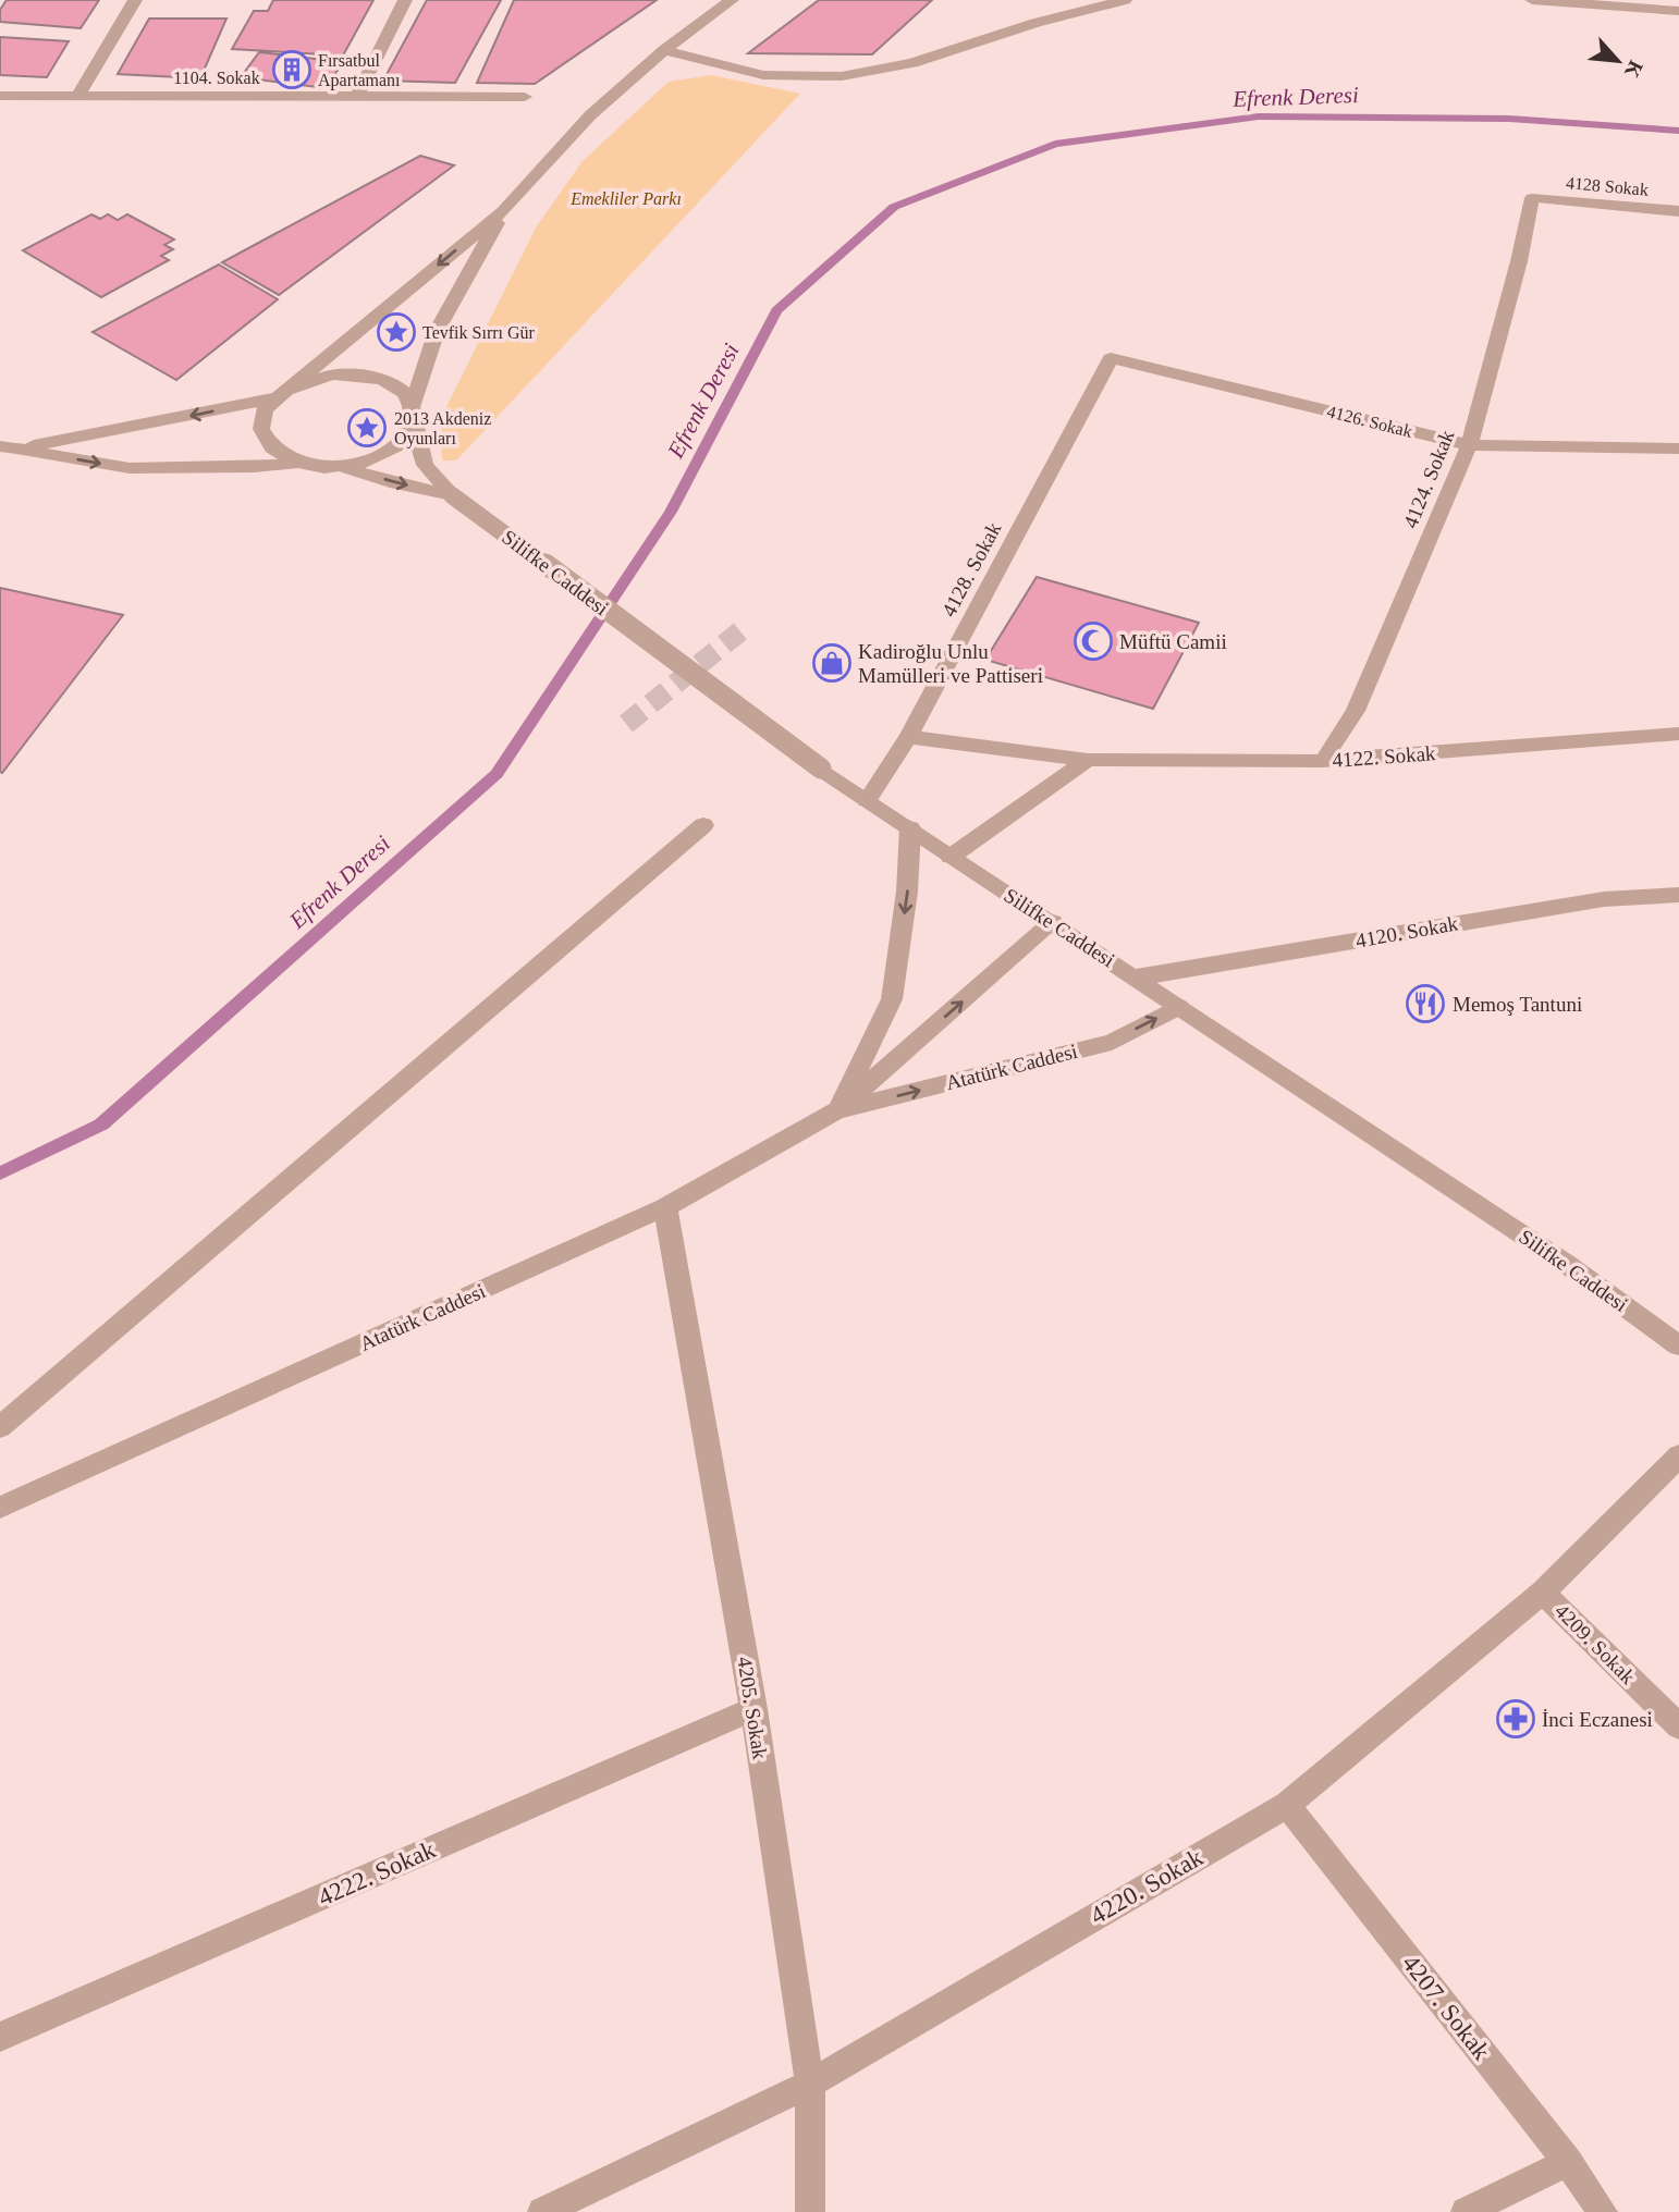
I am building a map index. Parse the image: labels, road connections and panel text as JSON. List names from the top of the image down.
{
  "streets": {
    "street": [
      "1104. Sokak",
      "4128 Sokak",
      "4126. Sokak",
      "4124. Sokak",
      "4128. Sokak",
      "Silifke Caddesi",
      "4122. Sokak",
      "4120. Sokak",
      "Atatürk Caddesi",
      "4209. Sokak",
      "4205. Sokak",
      "4222. Sokak",
      "4220. Sokak",
      "4207. Sokak"
    ]
  },
  "crossings": [
    ["4128 Sokak", "4124. Sokak"],
    ["4126. Sokak", "4124. Sokak"],
    ["4126. Sokak", "4128. Sokak"],
    ["4124. Sokak", "4122. Sokak"],
    ["4128. Sokak", "Silifke Caddesi"],
    ["4128. Sokak", "4122. Sokak"],
    ["Silifke Caddesi", "4120. Sokak"],
    ["Silifke Caddesi", "Atatürk Caddesi"],
    ["Atatürk Caddesi", "4205. Sokak"],
    ["4209. Sokak", "4220. Sokak"],
    ["4205. Sokak", "4222. Sokak"],
    ["4205. Sokak", "4220. Sokak"],
    ["4220. Sokak", "4207. Sokak"]
  ],
  "one_way": ["Atatürk Caddesi"],
  "water": ["Efrenk Deresi"],
  "parks": ["Emekliler Parkı"],
  "places": {
    "building": ["Fırsatbul Apartamanı"],
    "place": ["Tevfik Sırrı Gür", "2013 Akdeniz Oyunları"],
    "mosque": ["Müftü Camii"],
    "shop": ["Kadiroğlu Unlu Mamülleri ve Pattiseri"],
    "restaurant": ["Memoş Tantuni"],
    "pharmacy": ["İnci Eczanesi"]
  },
  "north": "bottom right"
}
